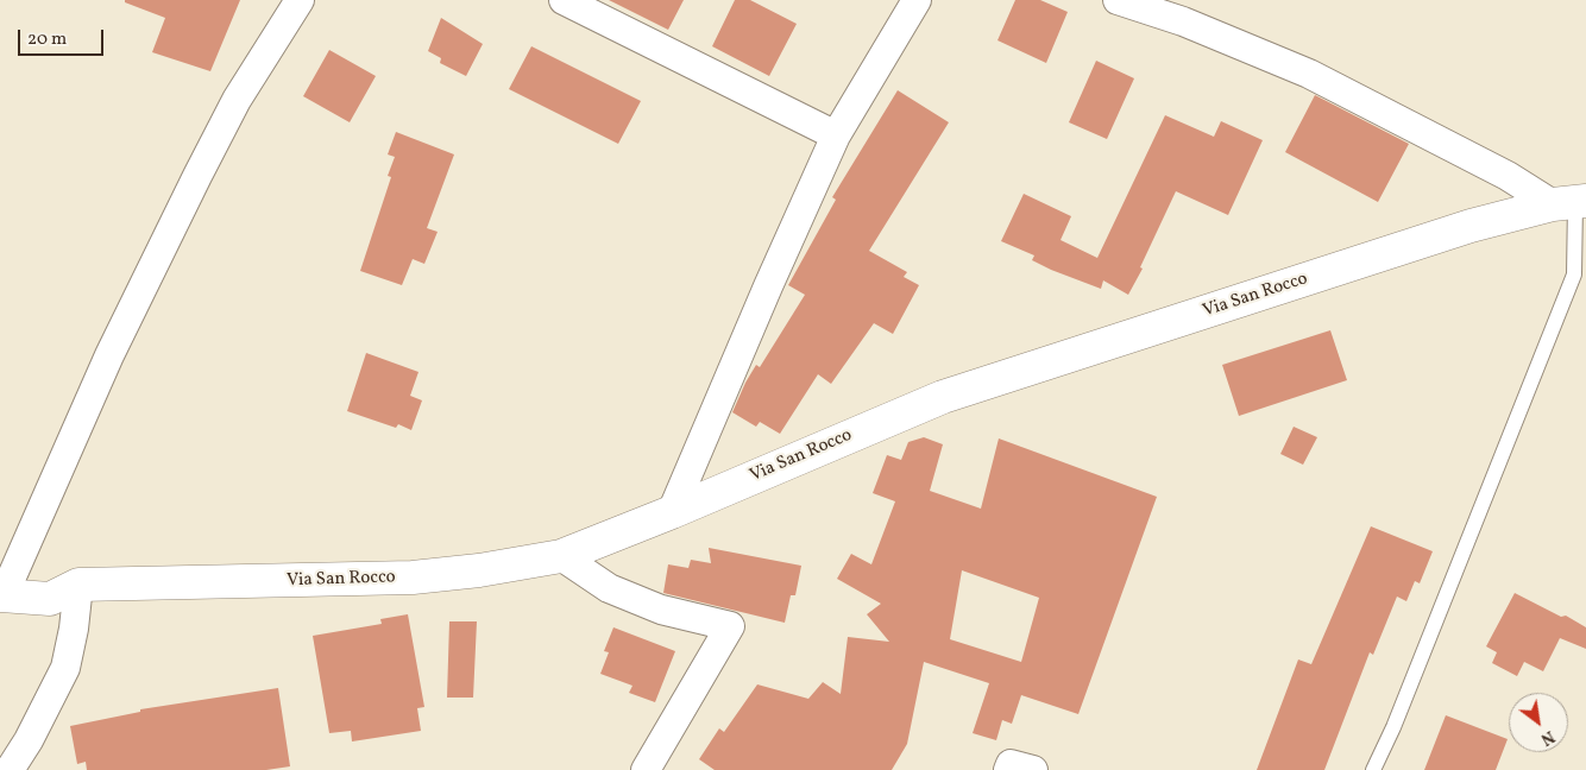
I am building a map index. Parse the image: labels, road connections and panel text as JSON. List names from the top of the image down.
{
  "streets": {
    "street": ["Via San Rocco"]
  },
  "scale_bar": "20 m",
  "north": "bottom right"
}
